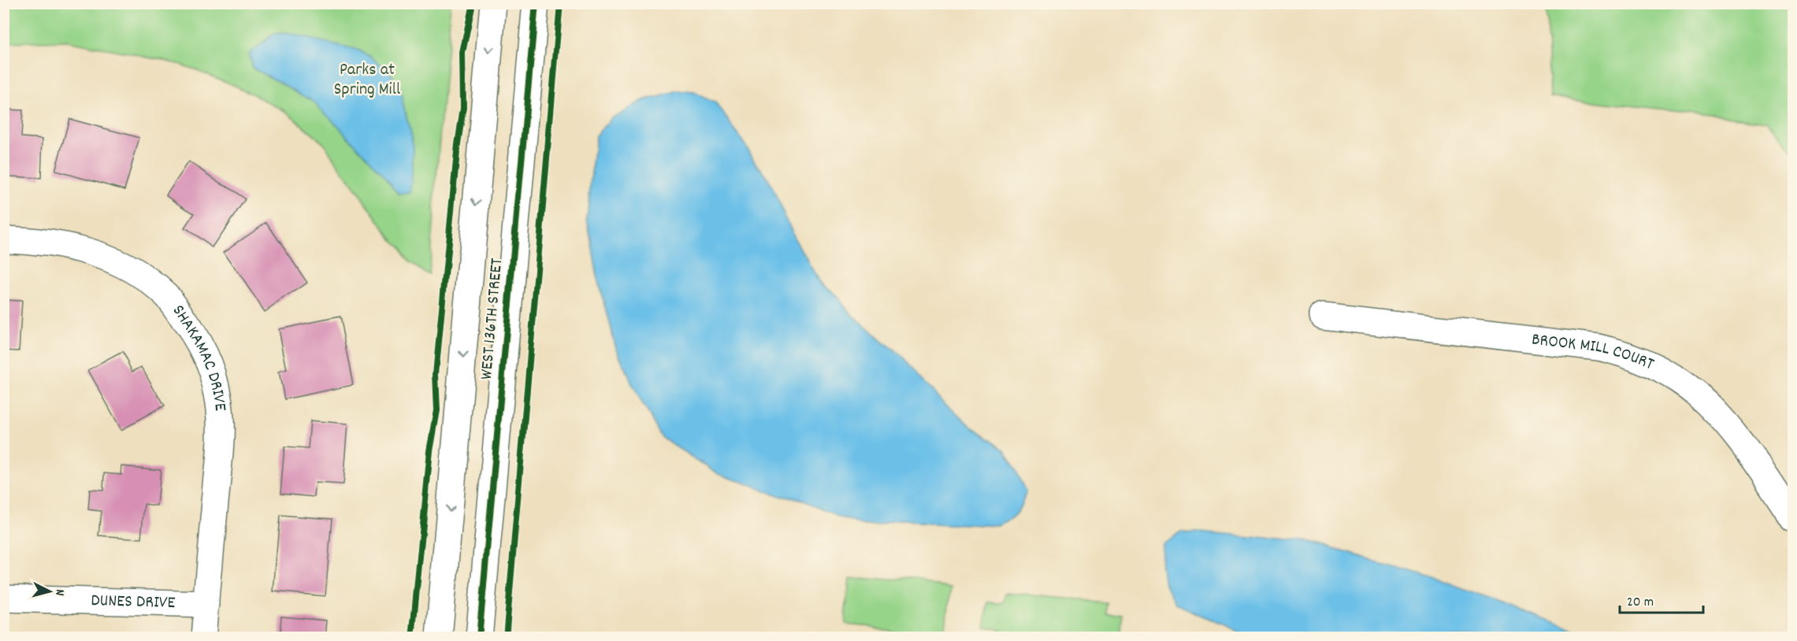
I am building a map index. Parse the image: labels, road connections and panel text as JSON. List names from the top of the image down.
{
  "streets": {
    "street": [
      "WEST 136TH STREET",
      "BROOK MILL COURT",
      "SHAKAMAC DRIVE",
      "DUNES DRIVE"
    ]
  },
  "crossings": [
    ["SHAKAMAC DRIVE", "DUNES DRIVE"]
  ],
  "parks": ["Parks at Spring Mill"],
  "scale_bar": "20 m",
  "north": "right"
}
